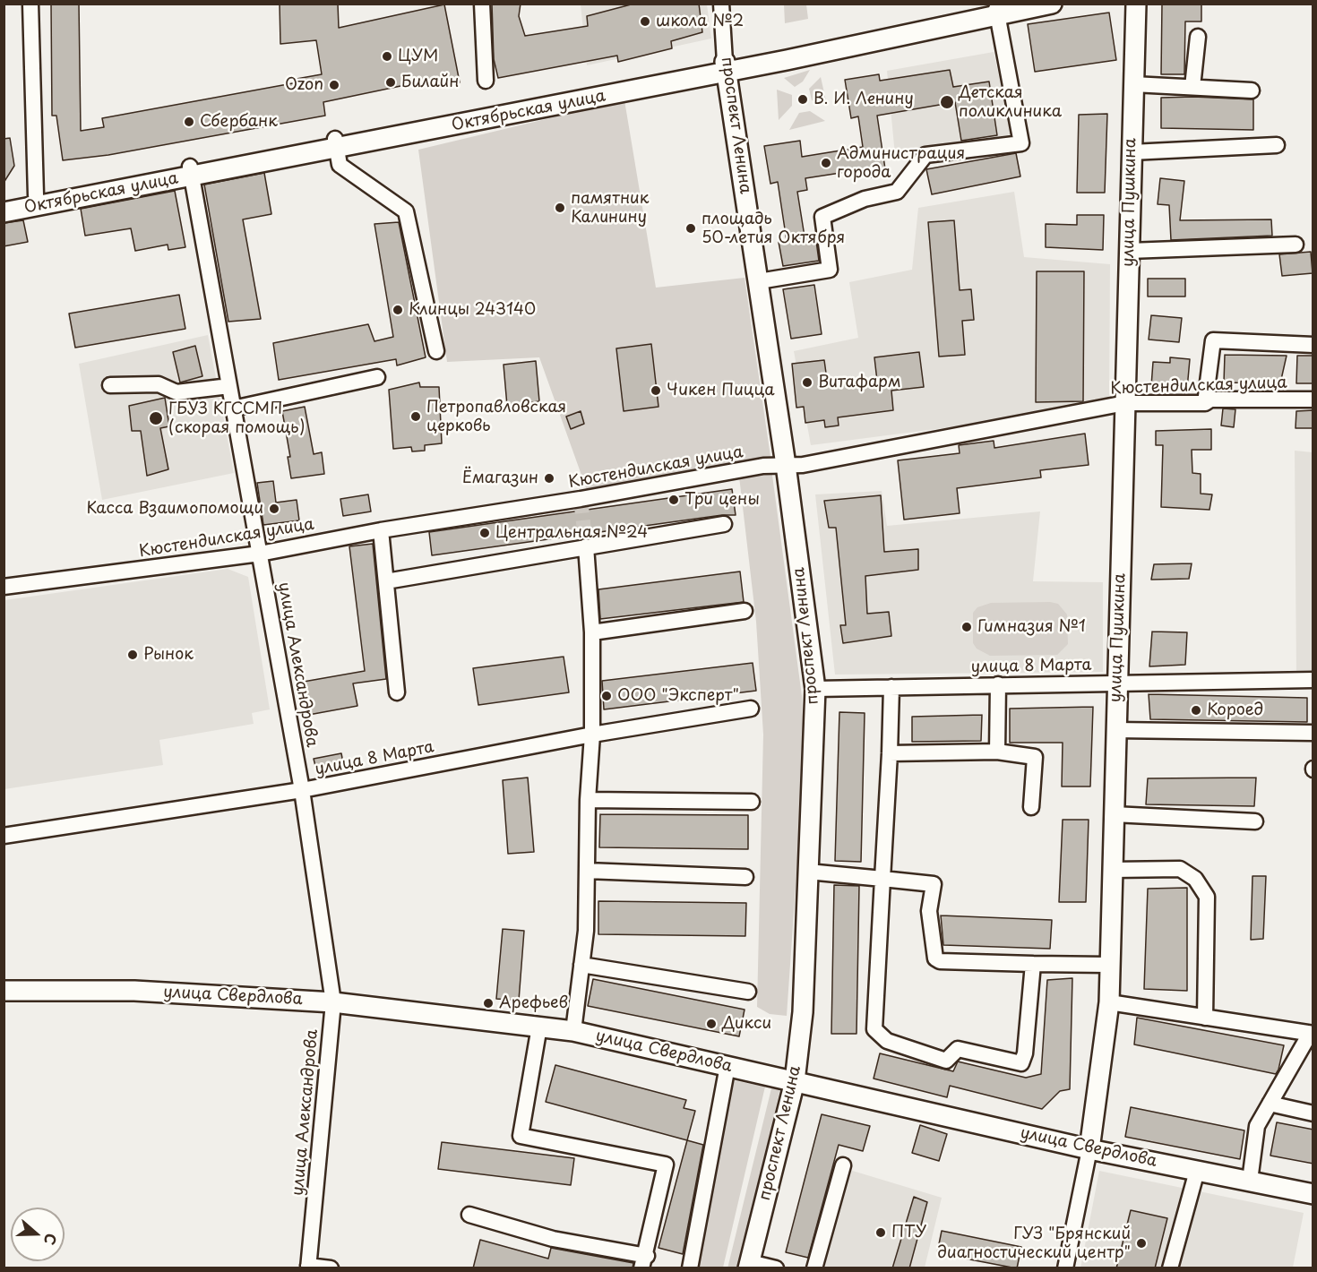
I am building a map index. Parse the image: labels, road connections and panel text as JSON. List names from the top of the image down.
{
  "streets": {
    "main road": [
      "Октябрьская улица",
      "проспект Ленина",
      "улица Пушкина",
      "улица Свердлова"
    ],
    "street": ["Кюстендилская улица", "улица Александрова", "улица 8 Марта"]
  },
  "crossings": [
    ["Октябрьская улица", "проспект Ленина"],
    ["Октябрьская улица", "улица Александрова"],
    ["проспект Ленина", "Кюстендилская улица"],
    ["проспект Ленина", "улица 8 Марта"],
    ["проспект Ленина", "улица Свердлова"],
    ["улица Пушкина", "Кюстендилская улица"],
    ["улица Пушкина", "улица 8 Марта"],
    ["улица Пушкина", "улица Свердлова"],
    ["Кюстендилская улица", "улица Александрова"],
    ["улица Александрова", "улица 8 Марта"],
    ["улица Александрова", "улица Свердлова"]
  ],
  "places": [
    "школа №2",
    "ЦУМ",
    "Билайн",
    "Ozon",
    "В. И. Ленину",
    "Детская поликлиника",
    "Сбербанк",
    "Администрация города",
    "памятник Калинину",
    "площадь 50-летия Октября",
    "Клинцы 243140",
    "Витафарм",
    "Чикен Пицца",
    "Петропавловская церковь",
    "ГБУЗ КГССМП (скорая помощь)",
    "Ёмагазин",
    "Три цены",
    "Касса Взаимопомощи",
    "Центральная №24",
    "Гимназия №1",
    "Рынок",
    "ООО \"Эксперт\"",
    "Короед",
    "Арефьев",
    "Дикси",
    "ПТУ",
    "ГУЗ \"Брянский диагностический центр\""
  ],
  "north": "right"
}
